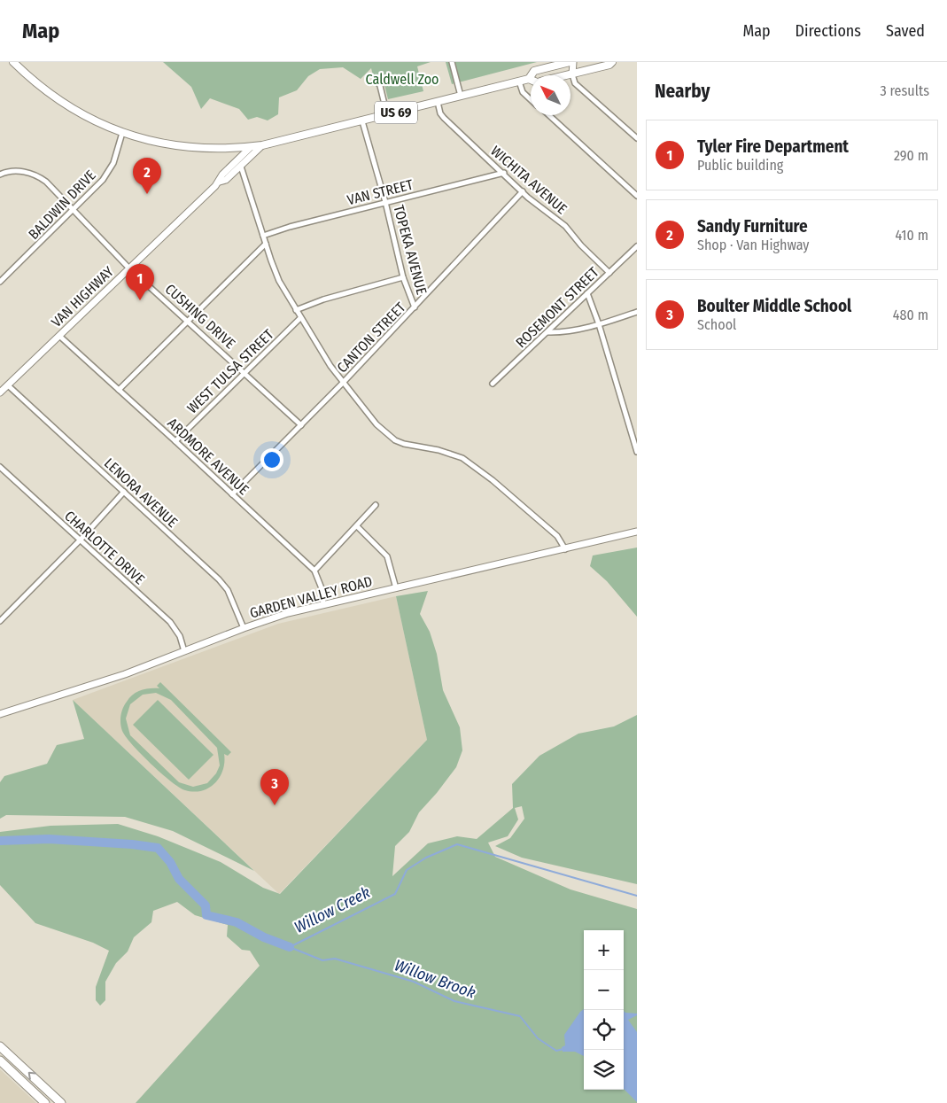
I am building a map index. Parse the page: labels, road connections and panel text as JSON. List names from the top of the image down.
{
  "streets": {
    "main road": ["US 69"],
    "street": [
      "WICHITA AVENUE",
      "VAN STREET",
      "BALDWIN DRIVE",
      "TOPEKA AVENUE",
      "VAN HIGHWAY",
      "ROSEMONT STREET",
      "CUSHING DRIVE",
      "CANTON STREET",
      "WEST TULSA STREET",
      "ARDMORE AVENUE",
      "LENORA AVENUE",
      "CHARLOTTE DRIVE",
      "GARDEN VALLEY ROAD"
    ]
  },
  "crossings": [
    ["US 69", "WICHITA AVENUE"],
    ["US 69", "BALDWIN DRIVE"],
    ["US 69", "TOPEKA AVENUE"],
    ["US 69", "VAN HIGHWAY"],
    ["WICHITA AVENUE", "VAN STREET"],
    ["WICHITA AVENUE", "ROSEMONT STREET"],
    ["WICHITA AVENUE", "CANTON STREET"],
    ["VAN STREET", "TOPEKA AVENUE"],
    ["BALDWIN DRIVE", "CUSHING DRIVE"],
    ["TOPEKA AVENUE", "CANTON STREET"],
    ["VAN HIGHWAY", "CUSHING DRIVE"],
    ["VAN HIGHWAY", "ARDMORE AVENUE"],
    ["VAN HIGHWAY", "LENORA AVENUE"],
    ["CUSHING DRIVE", "CANTON STREET"],
    ["CUSHING DRIVE", "WEST TULSA STREET"],
    ["CANTON STREET", "ARDMORE AVENUE"],
    ["WEST TULSA STREET", "ARDMORE AVENUE"],
    ["ARDMORE AVENUE", "GARDEN VALLEY ROAD"],
    ["LENORA AVENUE", "GARDEN VALLEY ROAD"],
    ["CHARLOTTE DRIVE", "GARDEN VALLEY ROAD"]
  ],
  "water": ["Willow Creek", "Willow Brook"],
  "parks": ["Caldwell Zoo"],
  "north": "top left",
  "page": {
    "header": "Map",
    "nav": ["Map", "Directions", "Saved"],
    "heading": ["Nearby", "3 results"],
    "list": [
      {
        "mark": "1",
        "name": "Tyler Fire Department",
        "note": "Public building",
        "value": "290 m"
      },
      {
        "mark": "2",
        "name": "Sandy Furniture",
        "note": "Shop · Van Highway",
        "value": "410 m"
      },
      {
        "mark": "3",
        "name": "Boulter Middle School",
        "note": "School",
        "value": "480 m"
      }
    ],
    "pins": ["2", "1", "3"],
    "map_buttons": ["+", "−"]
  }
}
